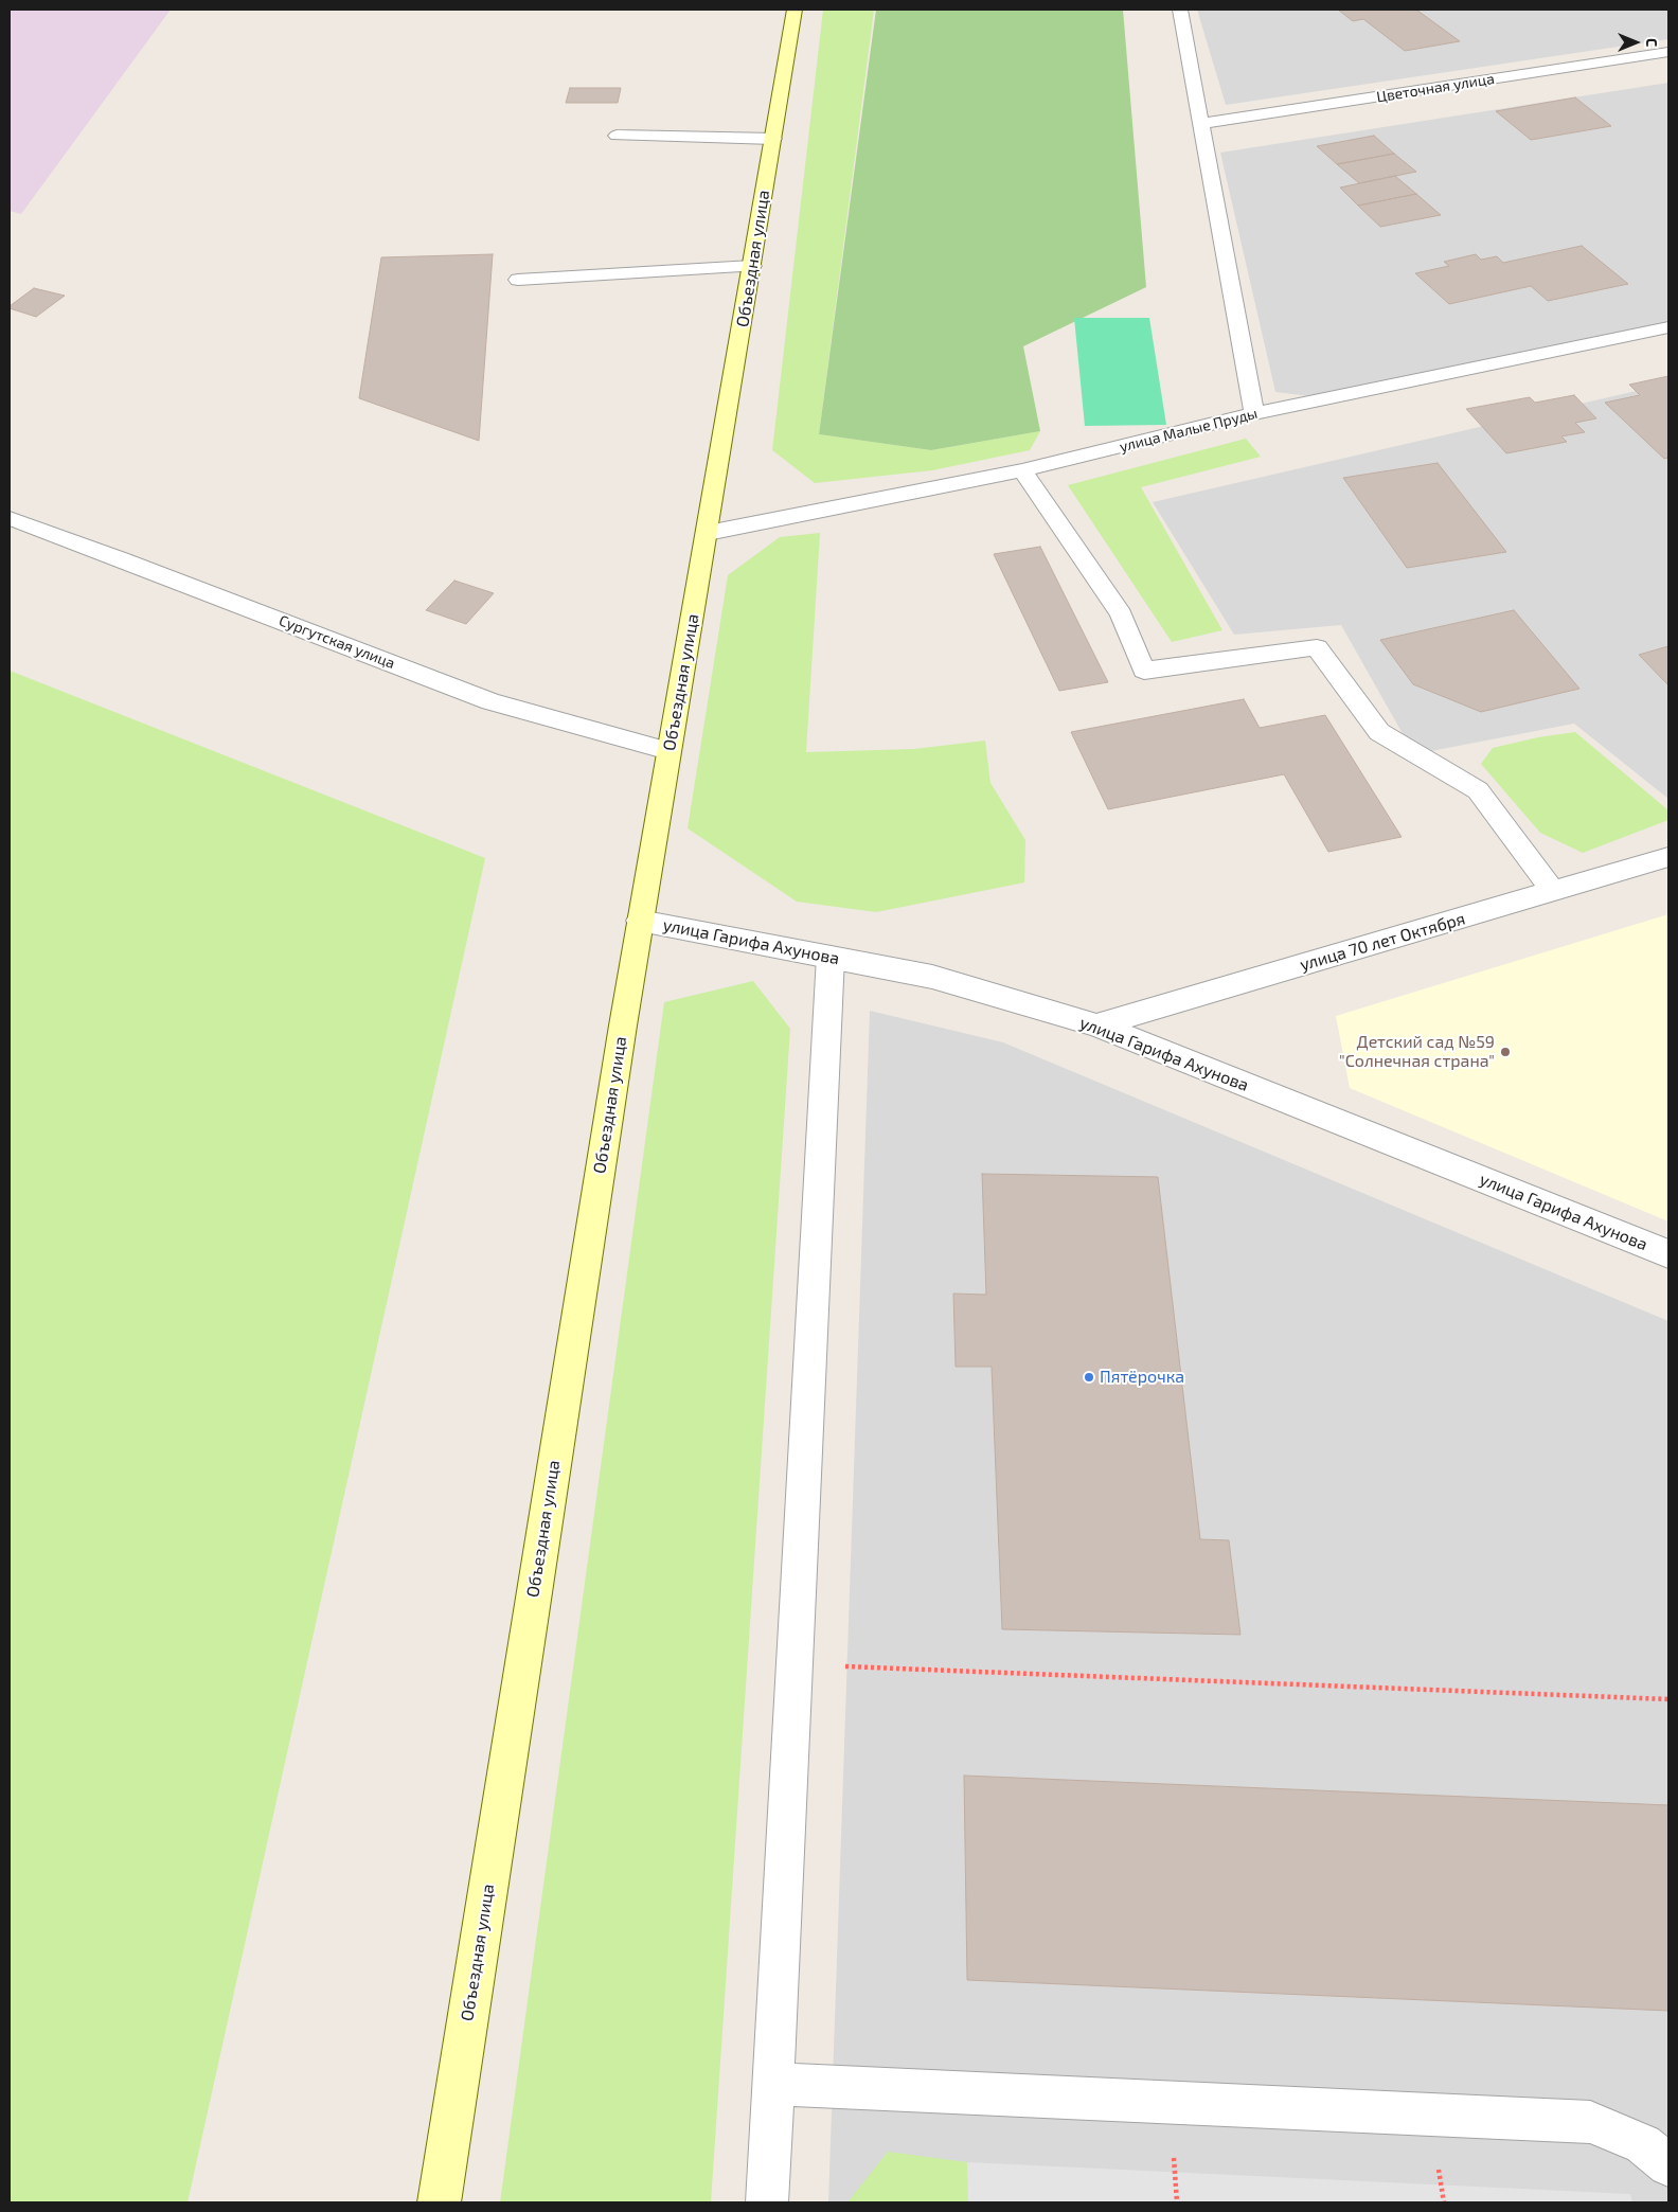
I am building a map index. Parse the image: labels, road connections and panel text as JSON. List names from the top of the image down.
{
  "streets": {
    "main road": ["Объездная улица"],
    "street": [
      "Цветочная улица",
      "улица Малые Пруды",
      "Сургутская улица",
      "улица Гарифа Ахунова",
      "улица 70 лет Октября"
    ]
  },
  "crossings": [
    ["Объездная улица", "улица Малые Пруды"],
    ["Объездная улица", "Сургутская улица"],
    ["Объездная улица", "улица Гарифа Ахунова"],
    ["улица Гарифа Ахунова", "улица 70 лет Октября"]
  ],
  "places": ["Детский сад №59 \"Солнечная страна\"", "Пятёрочка"],
  "north": "right"
}
